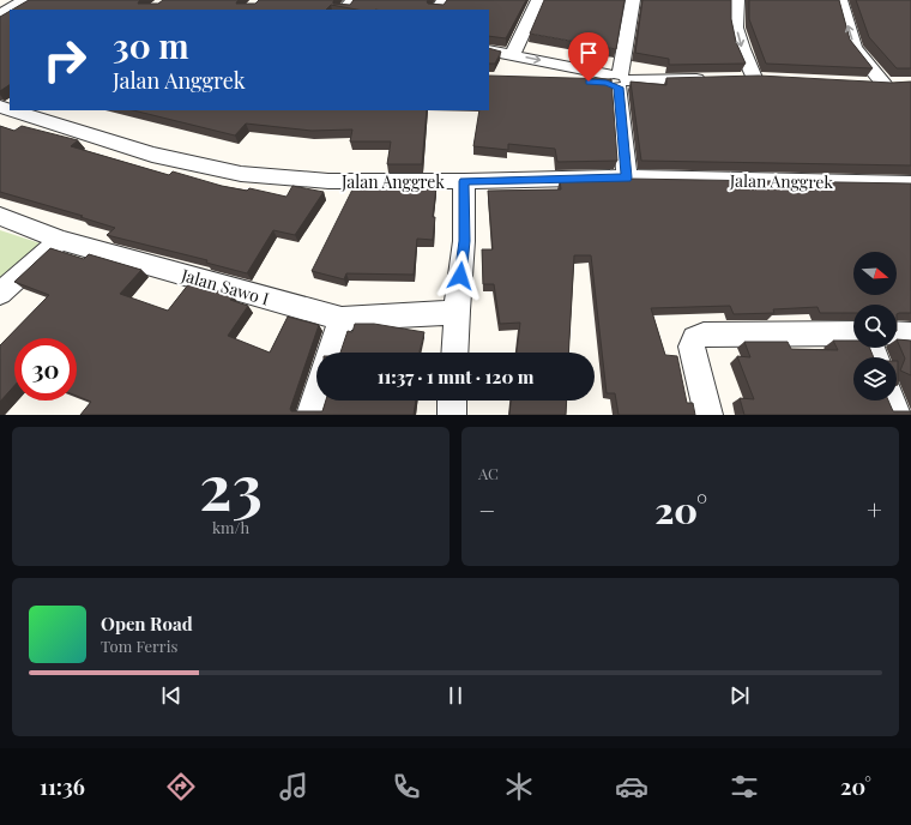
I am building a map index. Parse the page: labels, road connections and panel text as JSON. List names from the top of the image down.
{
  "streets": {
    "street": ["Jalan Anggrek", "Jalan Sawo I"]
  },
  "north": "right",
  "page": {
    "turn": ["30 m", "Jalan Anggrek"],
    "limit": "30",
    "trip": "11:37 · 1 mnt · 120 m",
    "tile": [
      ["23", "km/h"],
      "AC"
    ],
    "heat": ["−", "20°", "+"],
    "song": ["Open Road", "Tom Ferris"],
    "tabs": ["11:36", "20°"]
  }
}
